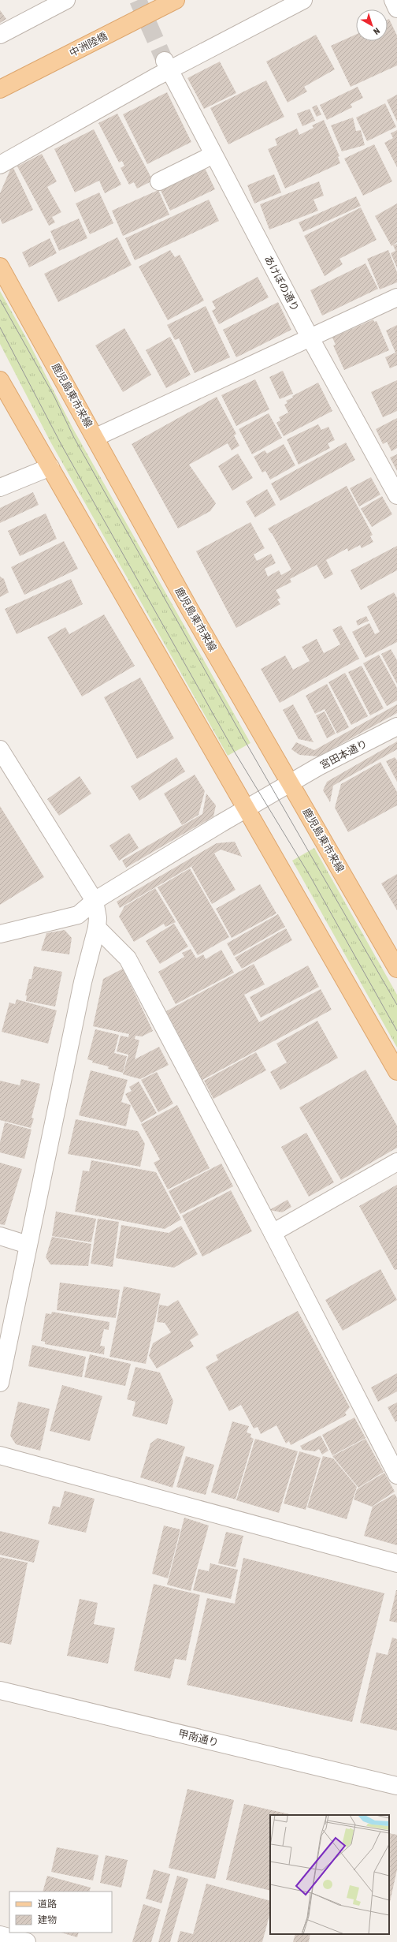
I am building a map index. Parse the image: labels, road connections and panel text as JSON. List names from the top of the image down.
{
  "streets": {
    "main road": ["中洲陸橋", "鹿児島東市来線"],
    "street": ["あけぼの通り", "宮田本通り", "甲南通り"]
  },
  "crossings": [
    ["鹿児島東市来線", "宮田本通り"]
  ],
  "legend": ["道路", "建物"],
  "north": "bottom right"
}
